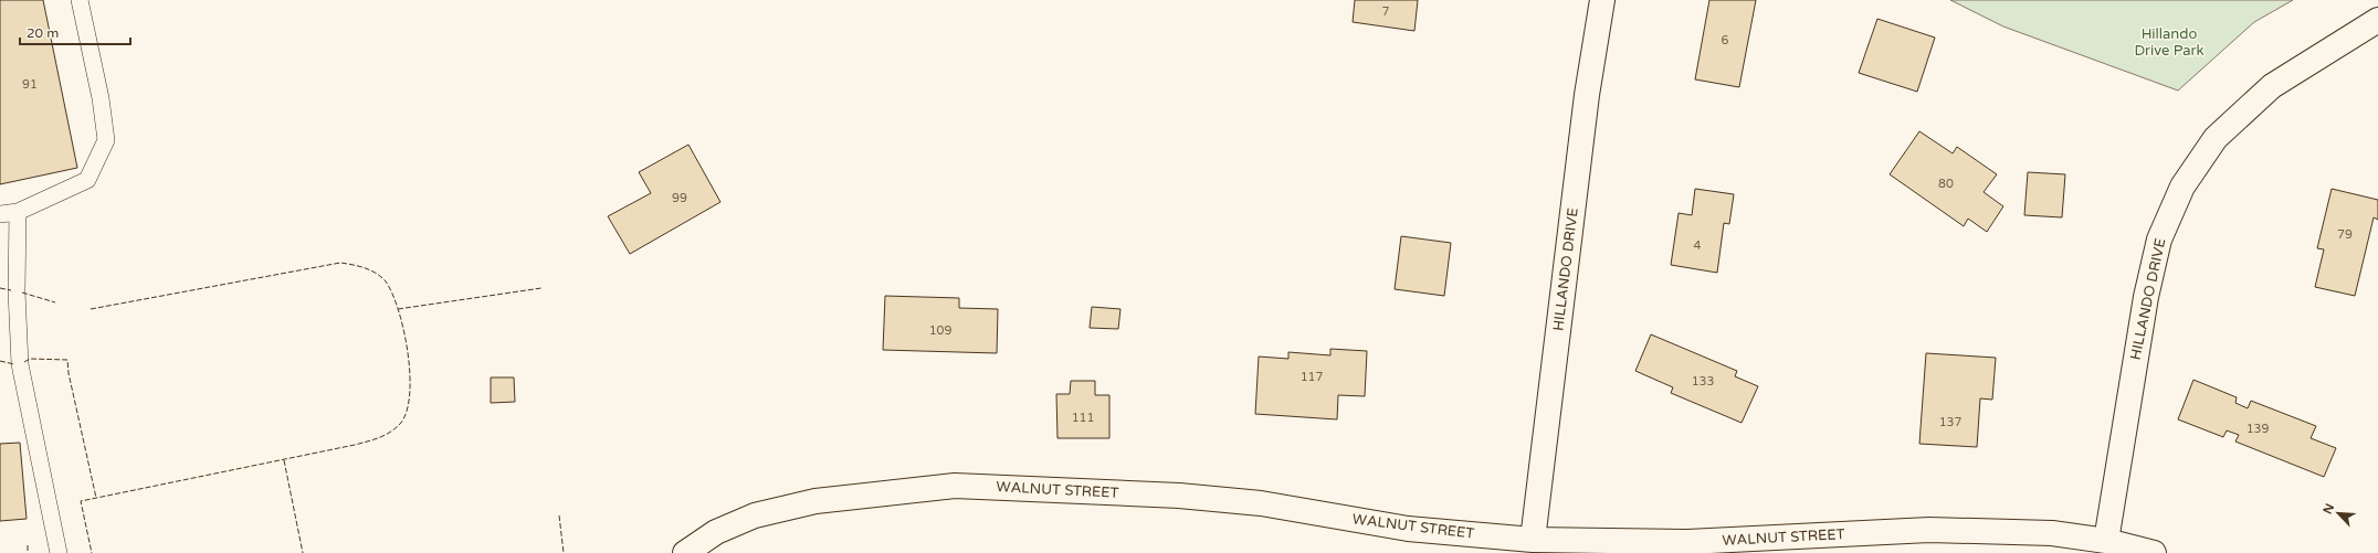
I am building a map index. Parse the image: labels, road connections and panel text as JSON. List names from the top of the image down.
{
  "streets": {
    "street": ["HILLANDO DRIVE", "WALNUT STREET"]
  },
  "crossings": [
    ["HILLANDO DRIVE", "WALNUT STREET"]
  ],
  "parks": ["Hillando Drive Park"],
  "house_numbers": [
    "7",
    "6",
    "91",
    "80",
    "99",
    "79",
    "4",
    "109",
    "117",
    "133",
    "111",
    "137",
    "139"
  ],
  "scale_bar": "20 m",
  "north": "top left"
}
